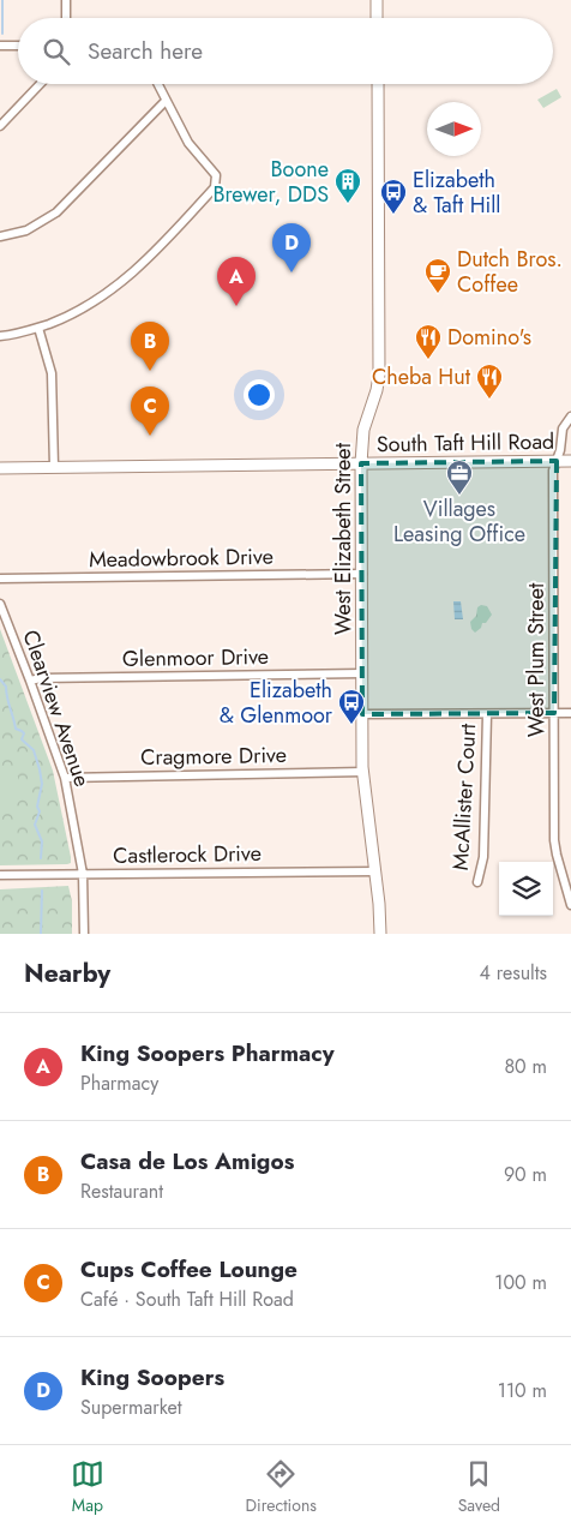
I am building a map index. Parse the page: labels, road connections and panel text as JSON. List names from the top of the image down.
{
  "streets": {
    "main road": ["South Taft Hill Road", "West Elizabeth Street"],
    "street": [
      "Meadowbrook Drive",
      "Glenmoor Drive",
      "West Plum Street",
      "Clearview Avenue",
      "Cragmore Drive",
      "McAllister Court",
      "Castlerock Drive"
    ]
  },
  "crossings": [
    ["South Taft Hill Road", "West Elizabeth Street"],
    ["South Taft Hill Road", "West Plum Street"],
    ["West Elizabeth Street", "Meadowbrook Drive"],
    ["West Elizabeth Street", "Glenmoor Drive"],
    ["West Elizabeth Street", "Cragmore Drive"],
    ["West Elizabeth Street", "Castlerock Drive"],
    ["Glenmoor Drive", "Clearview Avenue"],
    ["Clearview Avenue", "Cragmore Drive"],
    ["Clearview Avenue", "Castlerock Drive"]
  ],
  "places": {
    "building": ["Boone Brewer, DDS"],
    "bus stop": ["Elizabeth & Taft Hill", "Elizabeth & Glenmoor"],
    "cafe": ["Dutch Bros. Coffee"],
    "restaurant": ["Domino's", "Cheba Hut"],
    "office": ["Villages Leasing Office"]
  },
  "north": "right",
  "page": {
    "search": "Search here",
    "pins": [
      "D",
      "A",
      "B",
      "C"
    ],
    "heading": ["Nearby", "4 results"],
    "list": [
      {
        "mark": "A",
        "name": "King Soopers Pharmacy",
        "note": "Pharmacy",
        "value": "80 m"
      },
      {
        "mark": "B",
        "name": "Casa de Los Amigos",
        "note": "Restaurant",
        "value": "90 m"
      },
      {
        "mark": "C",
        "name": "Cups Coffee Lounge",
        "note": "Café · South Taft Hill Road",
        "value": "100 m"
      },
      {
        "mark": "D",
        "name": "King Soopers",
        "note": "Supermarket",
        "value": "110 m"
      }
    ],
    "nav": ["Map", "Directions", "Saved"]
  }
}
